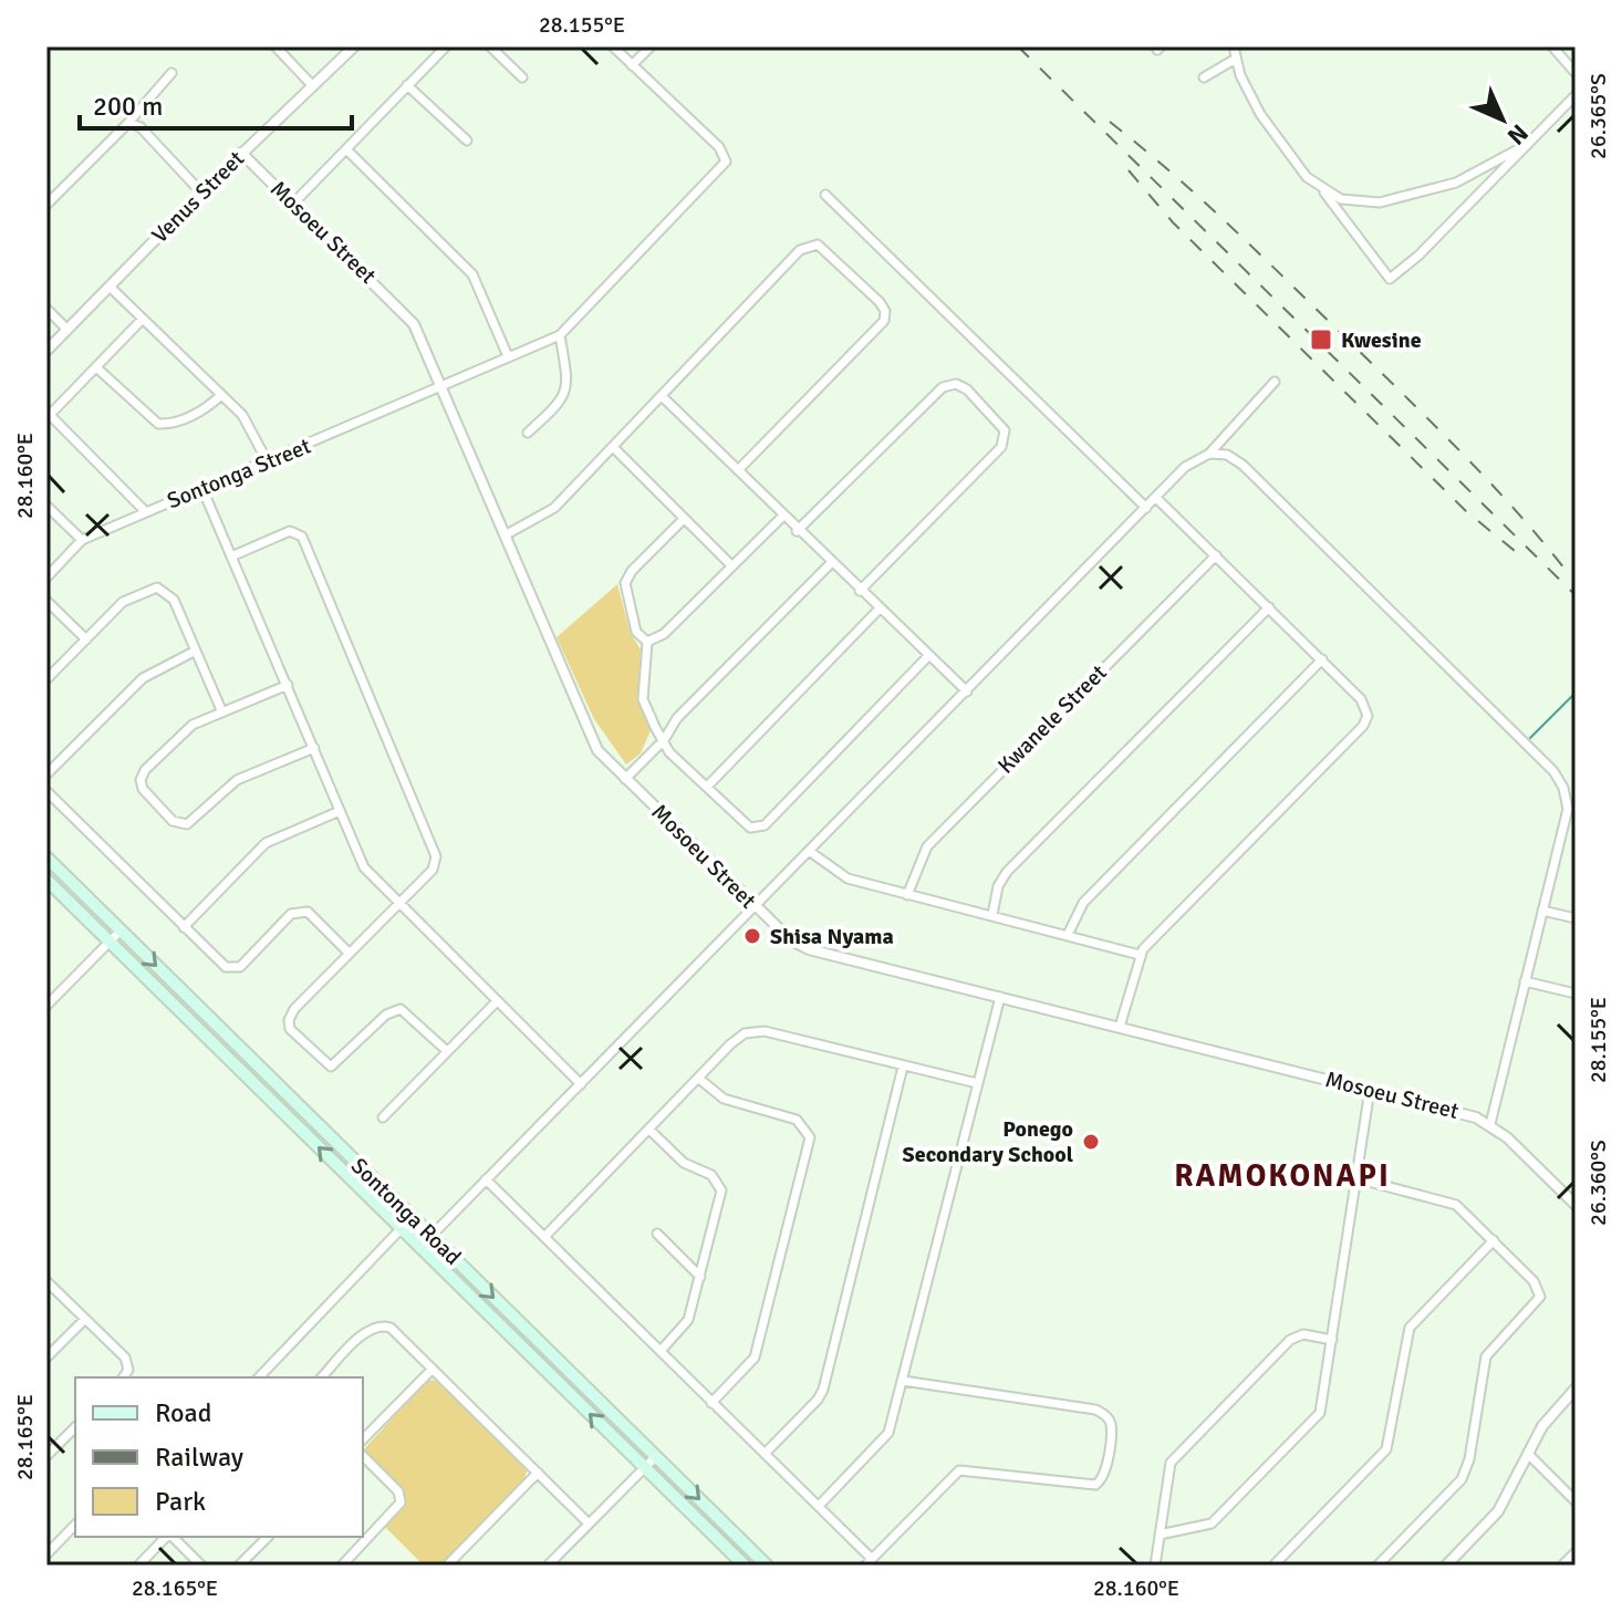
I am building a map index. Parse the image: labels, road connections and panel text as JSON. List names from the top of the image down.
{
  "streets": {
    "main road": ["Sontonga Road"],
    "street": [
      "Venus Street",
      "Mosoeu Street",
      "Sontonga Street",
      "Kwanele Street"
    ]
  },
  "crossings": [
    ["Venus Street", "Mosoeu Street"],
    ["Mosoeu Street", "Sontonga Street"]
  ],
  "districts": ["RAMOKONAPI"],
  "places": {
    "transit": ["Kwesine"],
    "other": ["Shisa Nyama", "Ponego Secondary School"]
  },
  "legend": ["Road", "Railway", "Park"],
  "scale_bar": "200 m",
  "north": "bottom right",
  "coordinates": [
    "28.155°E",
    "26.365°S",
    "28.160°E",
    "26.360°S",
    "28.165°E"
  ]
}
